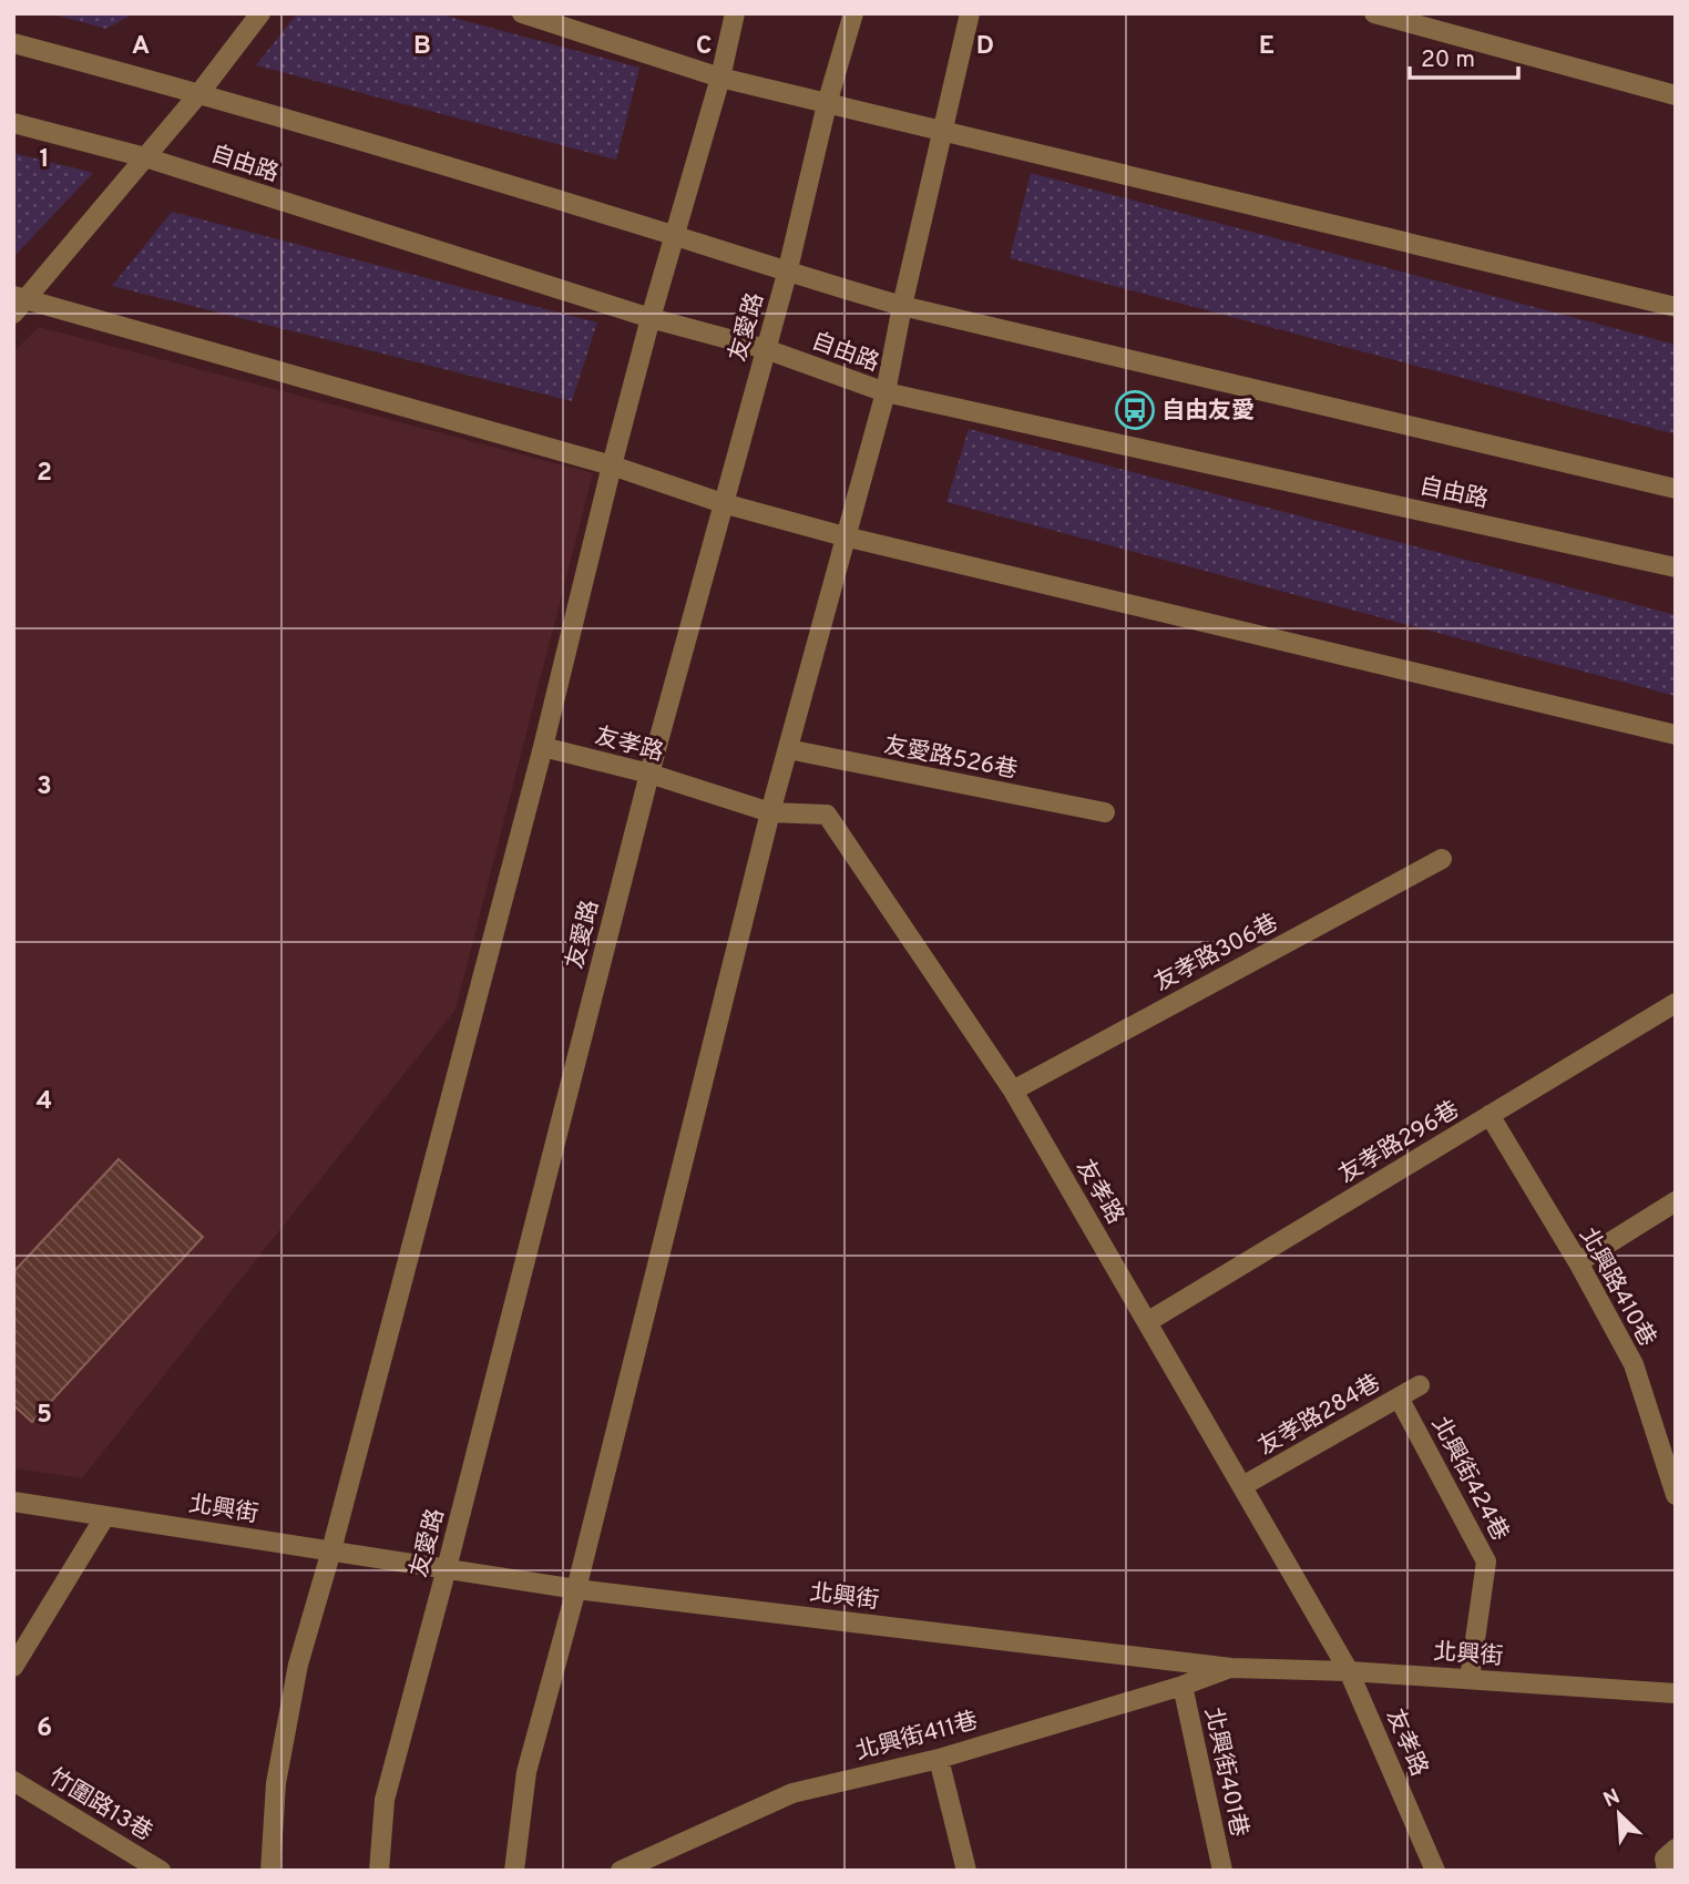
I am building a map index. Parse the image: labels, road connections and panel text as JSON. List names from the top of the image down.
{
  "streets": {
    "street": [
      "自由路",
      "友愛路",
      "友孝路",
      "友愛路526巷",
      "友孝路306巷",
      "友孝路296巷",
      "北興路410巷",
      "友孝路284巷",
      "北興街424巷",
      "北興街",
      "北興街411巷",
      "北興街401巷",
      "竹圍路13巷"
    ]
  },
  "crossings": [
    ["自由路", "友愛路"],
    ["友愛路", "友孝路"],
    ["友愛路", "北興街"],
    ["友孝路", "友孝路306巷"],
    ["友孝路", "友孝路296巷"],
    ["友孝路", "友孝路284巷"],
    ["友孝路", "北興街"],
    ["友孝路296巷", "北興路410巷"],
    ["友孝路284巷", "北興街424巷"],
    ["北興街424巷", "北興街"],
    ["北興街", "北興街411巷"],
    ["北興街411巷", "北興街401巷"]
  ],
  "places": {
    "bus stop": ["自由友愛"]
  },
  "scale_bar": "20 m",
  "north": "top left",
  "grid": {
    "columns": [
      "A",
      "B",
      "C",
      "D",
      "E"
    ],
    "rows": [
      "1",
      "2",
      "3",
      "4",
      "5",
      "6"
    ]
  }
}
